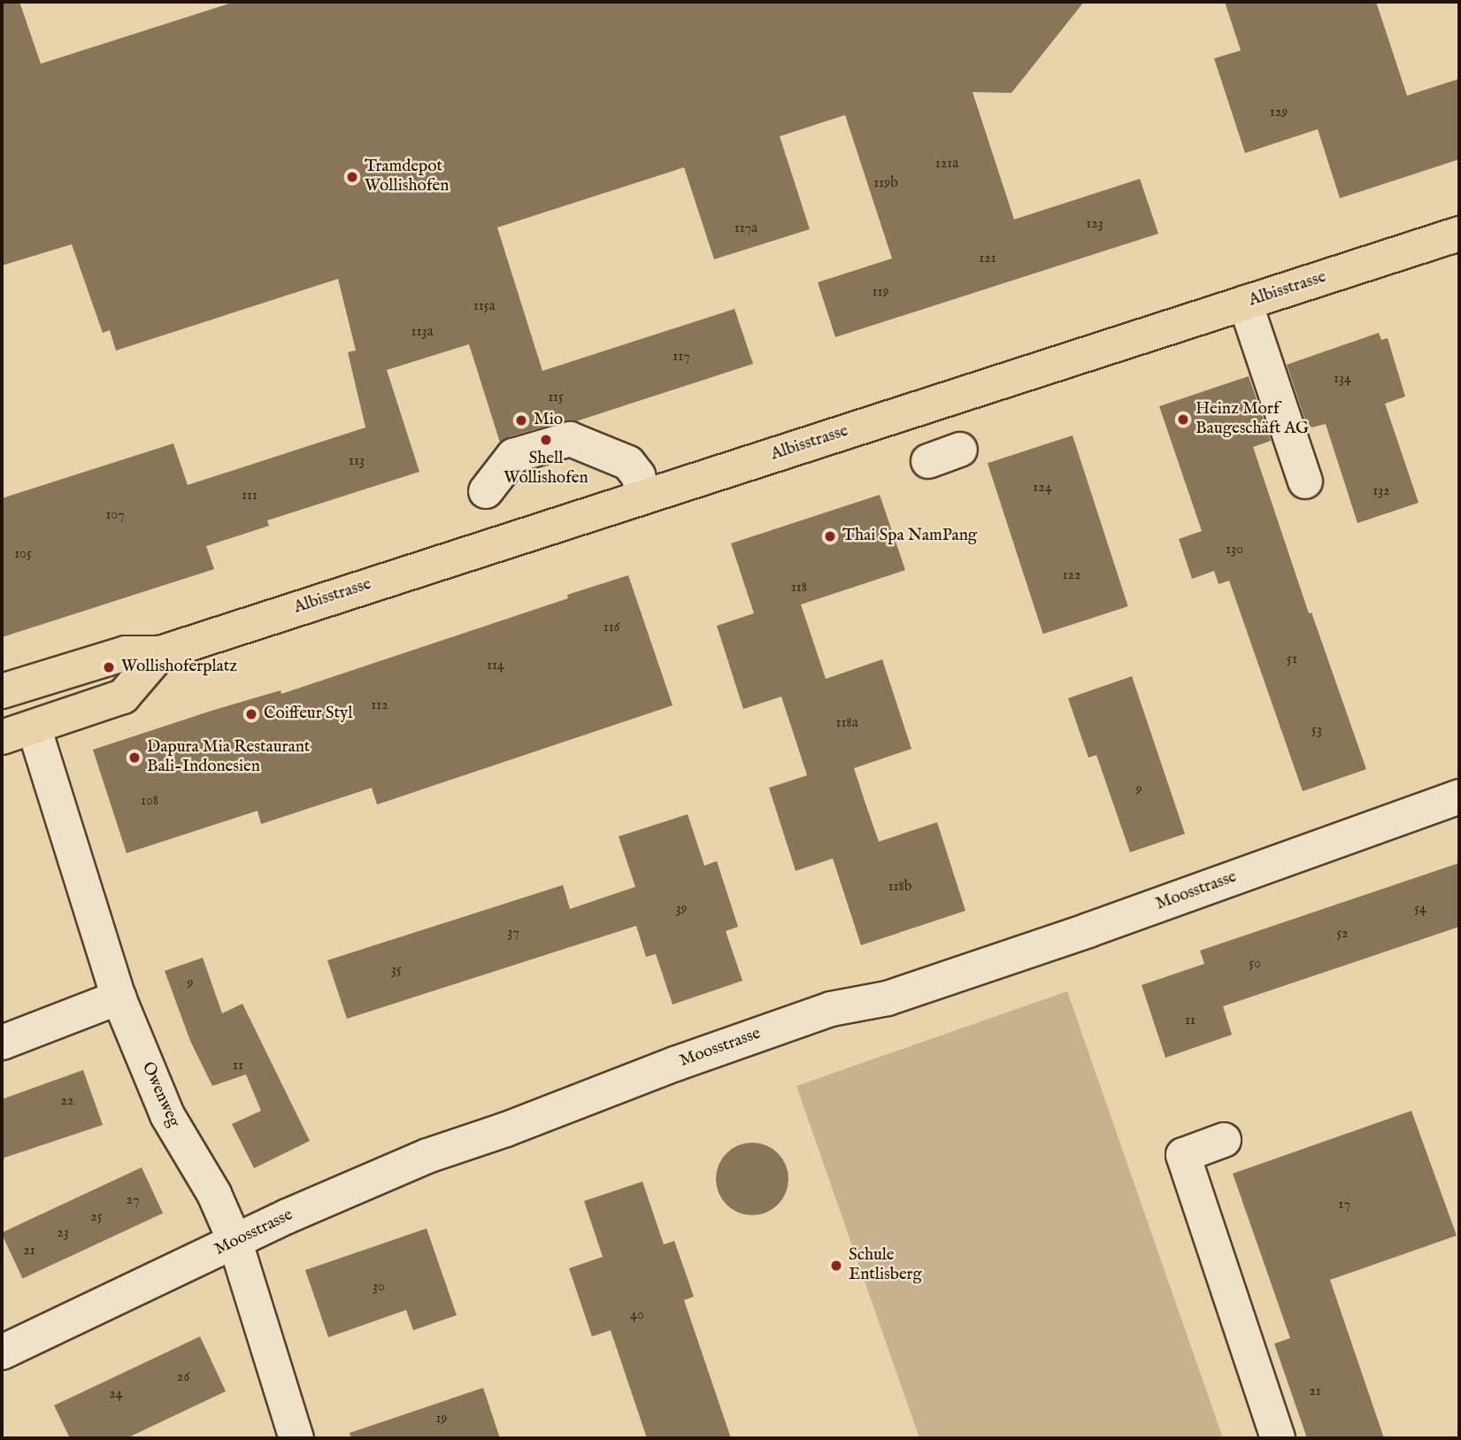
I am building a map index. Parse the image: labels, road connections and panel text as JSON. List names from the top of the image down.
{
  "streets": {
    "main road": ["Albisstrasse"],
    "street": ["Moosstrasse", "Owenweg"]
  },
  "crossings": [
    ["Moosstrasse", "Owenweg"]
  ],
  "places": [
    "Tramdepot Wollishofen",
    "Heinz Morf Baugeschäft AG",
    "Mio",
    "Shell Wollishofen",
    "Thai Spa NamPang",
    "Wollishoferplatz",
    "Coiffeur Styl",
    "Dapura Mia Restaurant Bali-Indonesien",
    "Schule Entlisberg"
  ],
  "house_numbers": [
    "129",
    "121a",
    "119b",
    "123",
    "117a",
    "121",
    "119",
    "115a",
    "113a",
    "117",
    "134",
    "115",
    "113",
    "124",
    "132",
    "111",
    "107",
    "130",
    "105",
    "122",
    "118",
    "116",
    "51",
    "114",
    "112",
    "118a",
    "53",
    "9",
    "108",
    "118b",
    "39",
    "54",
    "37",
    "52",
    "50",
    "35",
    "9",
    "11",
    "11",
    "22",
    "27",
    "17",
    "25",
    "23",
    "21",
    "30",
    "40",
    "26",
    "21",
    "24",
    "19"
  ]
}
